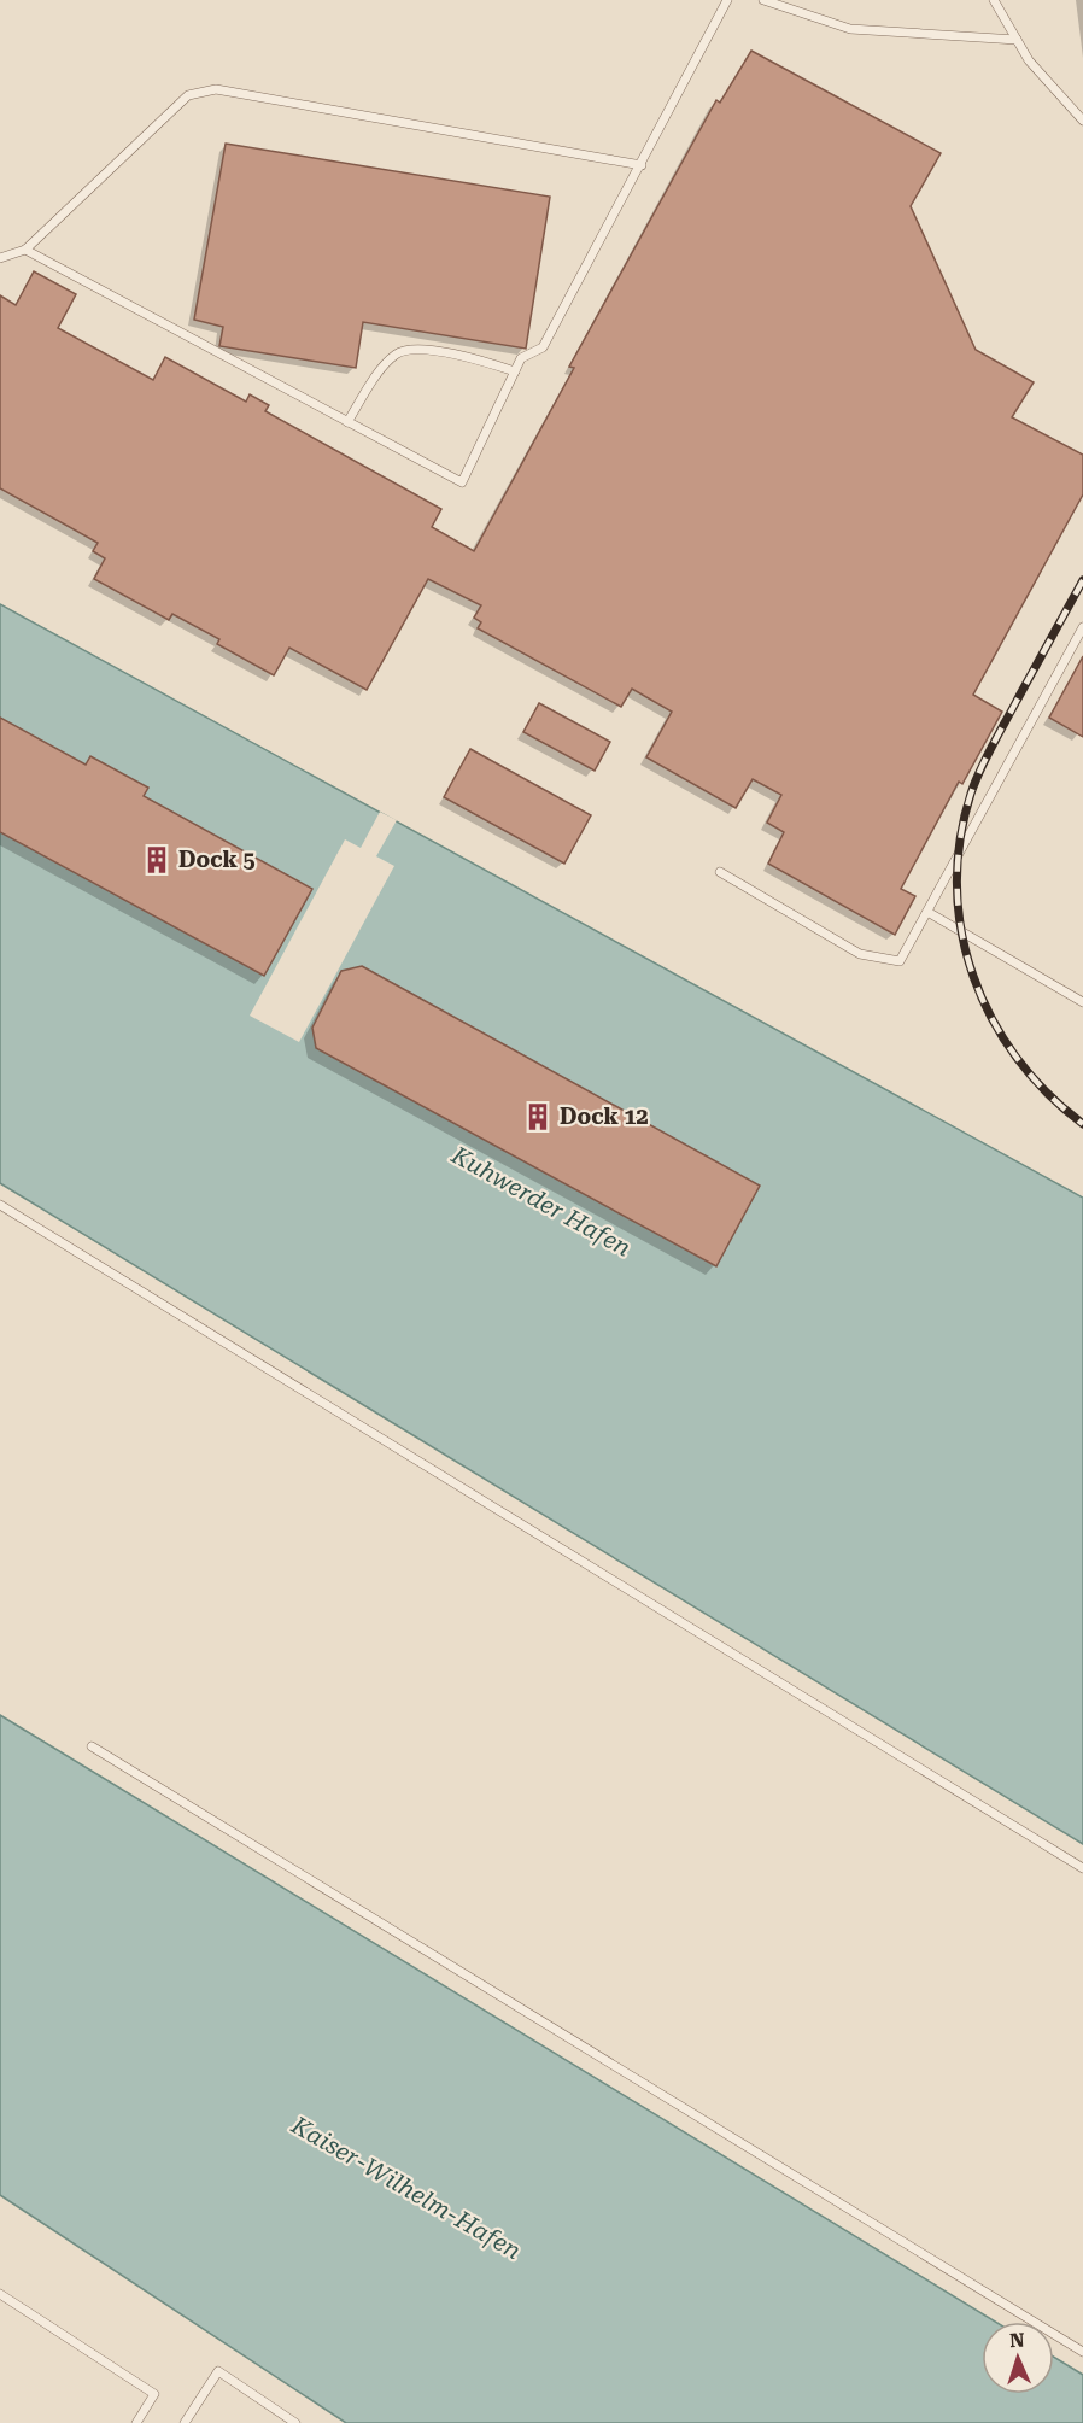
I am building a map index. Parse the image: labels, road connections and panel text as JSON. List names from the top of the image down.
{
  "water": ["Kuhwerder Hafen", "Kaiser-Wilhelm-Hafen"],
  "places": {
    "building": ["Dock 5", "Dock 12"]
  },
  "north": "top"
}
